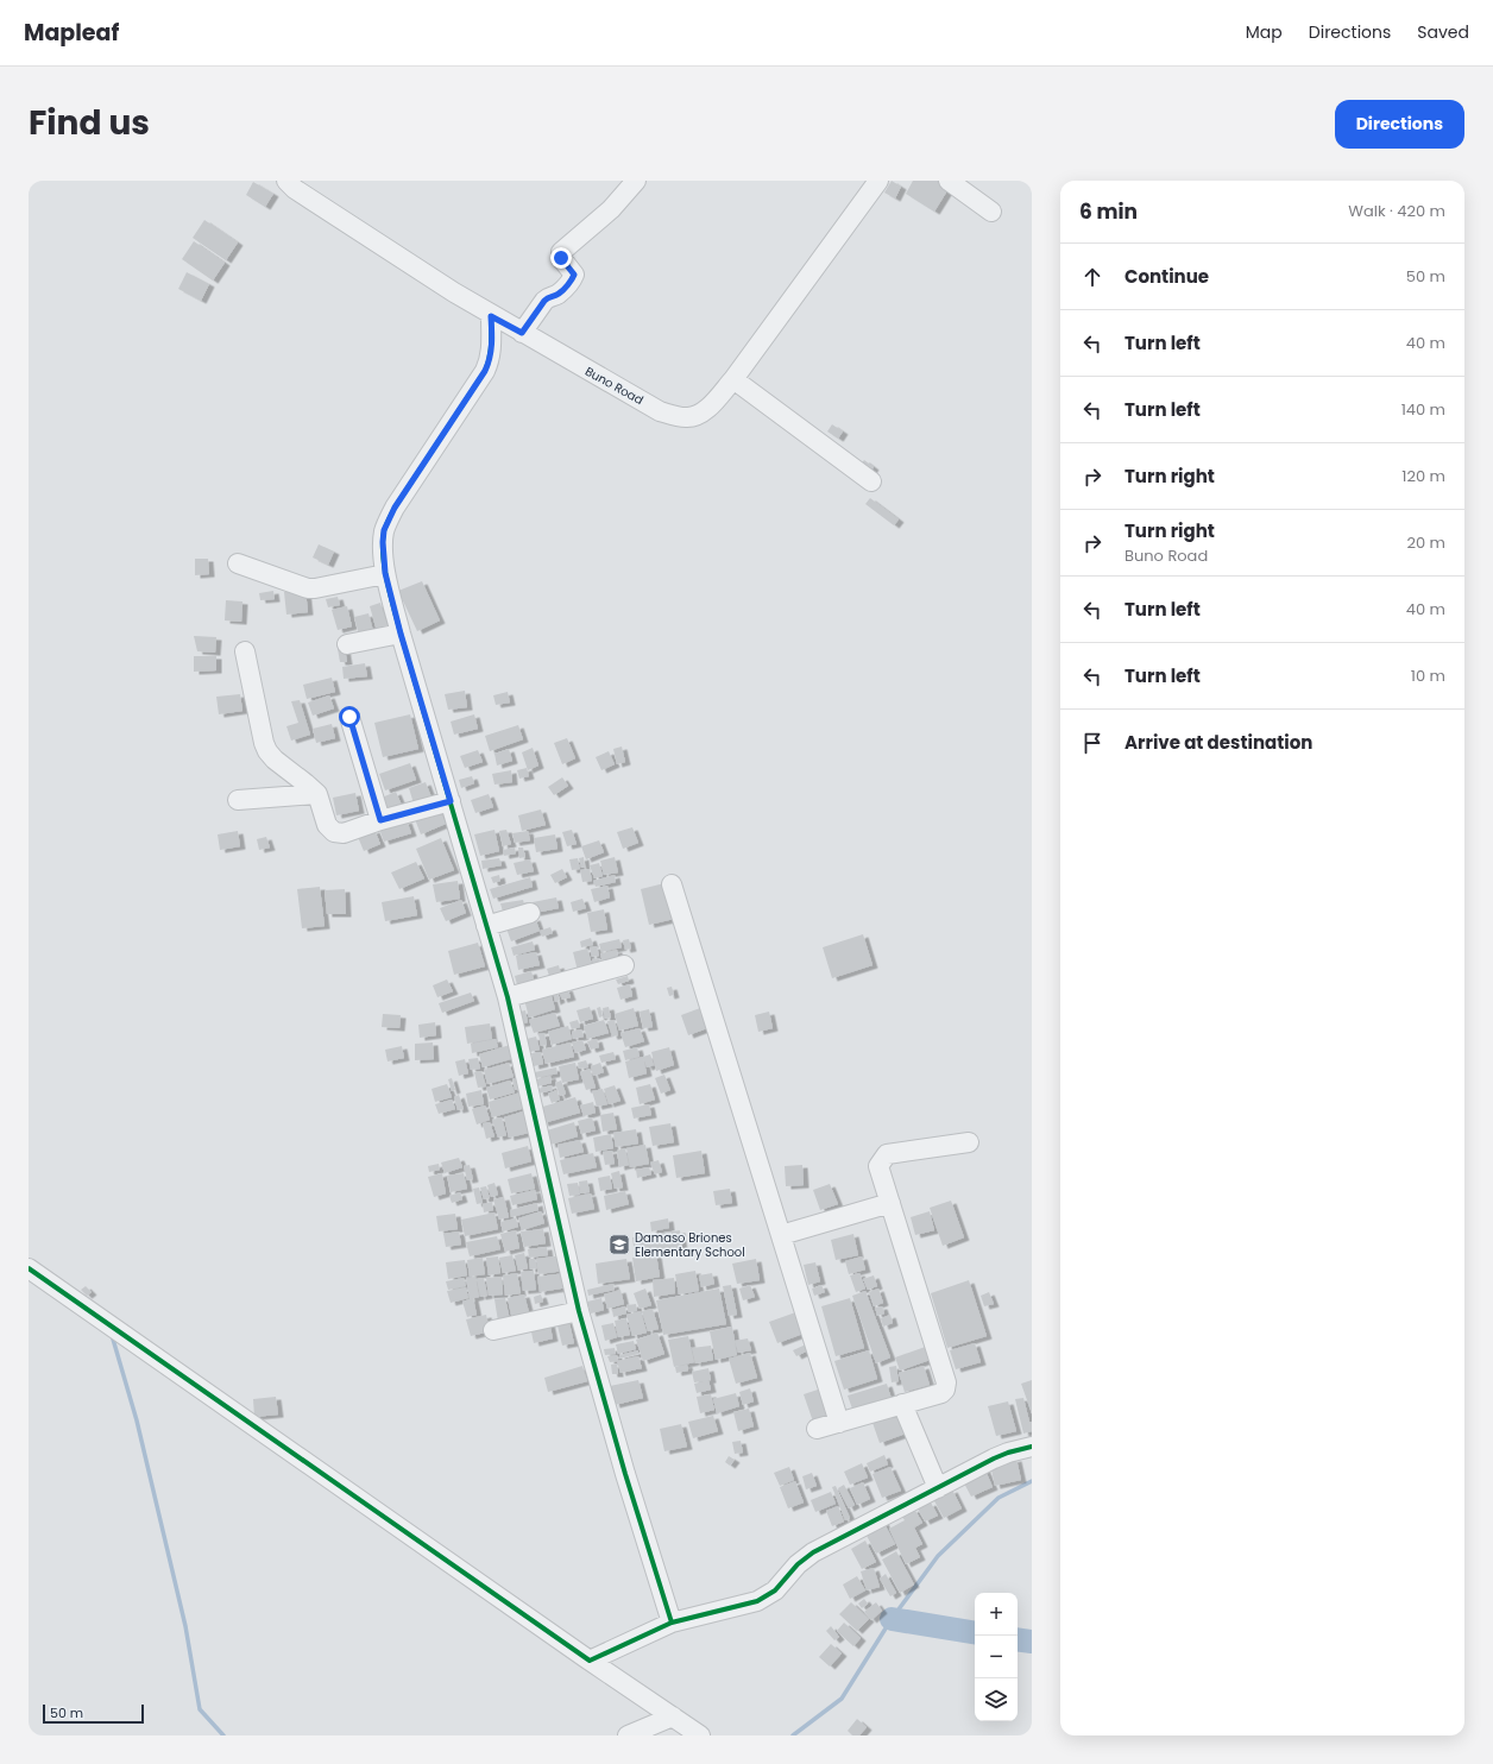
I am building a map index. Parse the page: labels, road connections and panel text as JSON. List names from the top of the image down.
{
  "streets": {
    "street": ["Buno Road"]
  },
  "places": {
    "school or university": ["Damaso Briones Elementary School"]
  },
  "scale_bar": "50 m",
  "page": {
    "header": "Mapleaf",
    "nav": ["Map", "Directions", "Saved"],
    "title": "Find us",
    "buttons": "Directions",
    "heading": ["6 min", "Walk · 420 m"],
    "list": [
      ["Continue", "50 m"],
      ["Turn left", "40 m"],
      ["Turn left", "140 m"],
      ["Turn right", "120 m"],
      ["Turn right", "Buno Road", "20 m"],
      ["Turn left", "40 m"],
      ["Turn left", "10 m"],
      "Arrive at destination"
    ],
    "map_buttons": ["+", "−"],
    "scale": "50 m"
  }
}
